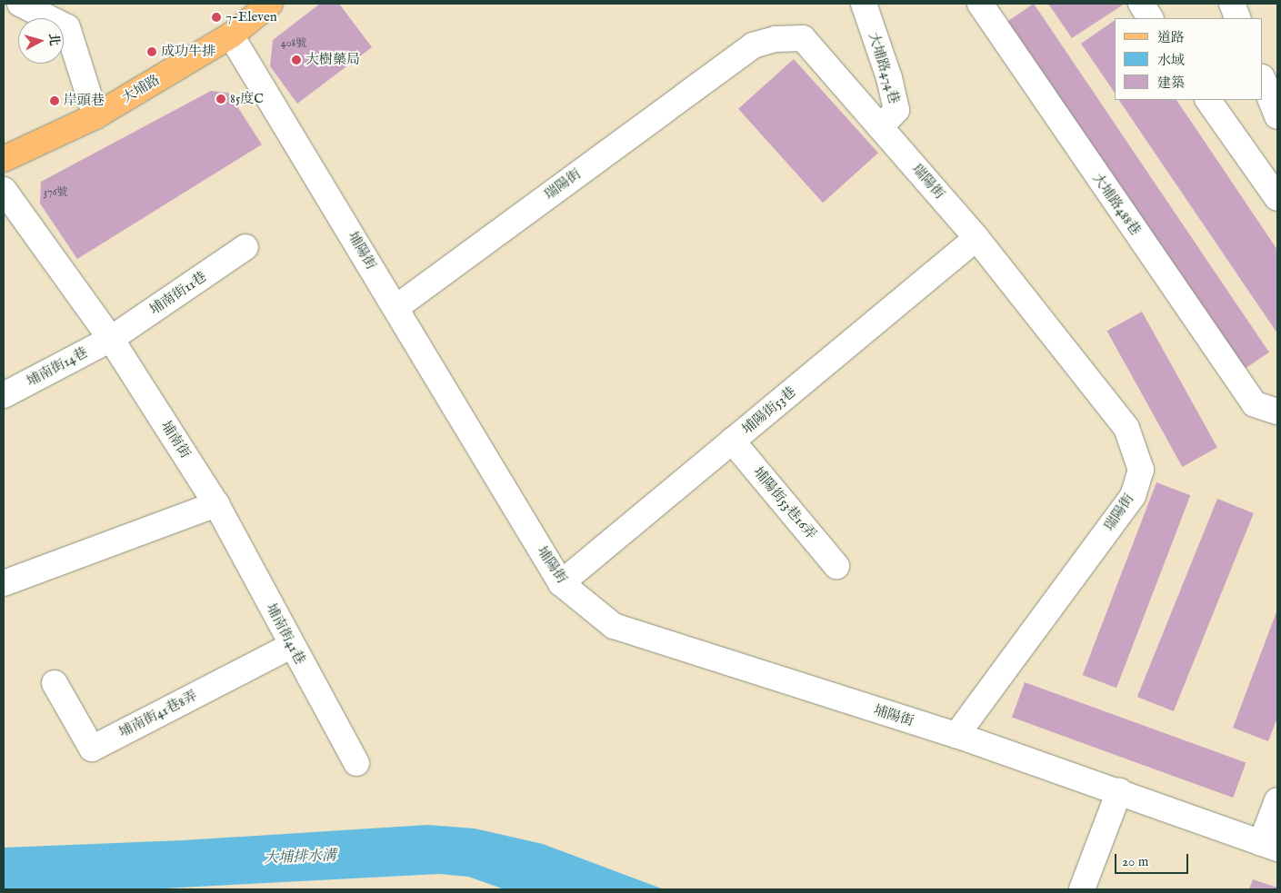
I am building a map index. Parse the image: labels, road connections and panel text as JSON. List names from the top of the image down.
{
  "streets": {
    "main road": ["大埔路"],
    "street": [
      "大埔路474巷",
      "瑞陽街",
      "大埔路488巷",
      "埔陽街",
      "埔南街11巷",
      "埔南街14巷",
      "埔陽街53巷",
      "埔南街",
      "埔陽街53巷16弄",
      "埔南街41巷",
      "埔南街41巷8弄"
    ]
  },
  "crossings": [
    ["大埔路474巷", "瑞陽街"],
    ["大埔路", "埔陽街"],
    ["瑞陽街", "埔陽街"],
    ["瑞陽街", "埔陽街53巷"],
    ["埔陽街", "埔陽街53巷"],
    ["埔南街11巷", "埔南街14巷"],
    ["埔南街11巷", "埔南街"],
    ["埔南街14巷", "埔南街"],
    ["埔陽街53巷", "埔陽街53巷16弄"],
    ["埔南街", "埔南街41巷"],
    ["埔南街41巷", "埔南街41巷8弄"]
  ],
  "water": ["大埔排水溝"],
  "places": [
    "7-Eleven",
    "成功牛排",
    "大樹藥局",
    "85度C",
    "岸頭巷"
  ],
  "house_numbers": ["408號", "376號"],
  "legend": ["道路", "水域", "建築"],
  "scale_bar": "20 m",
  "north": "right"
}
